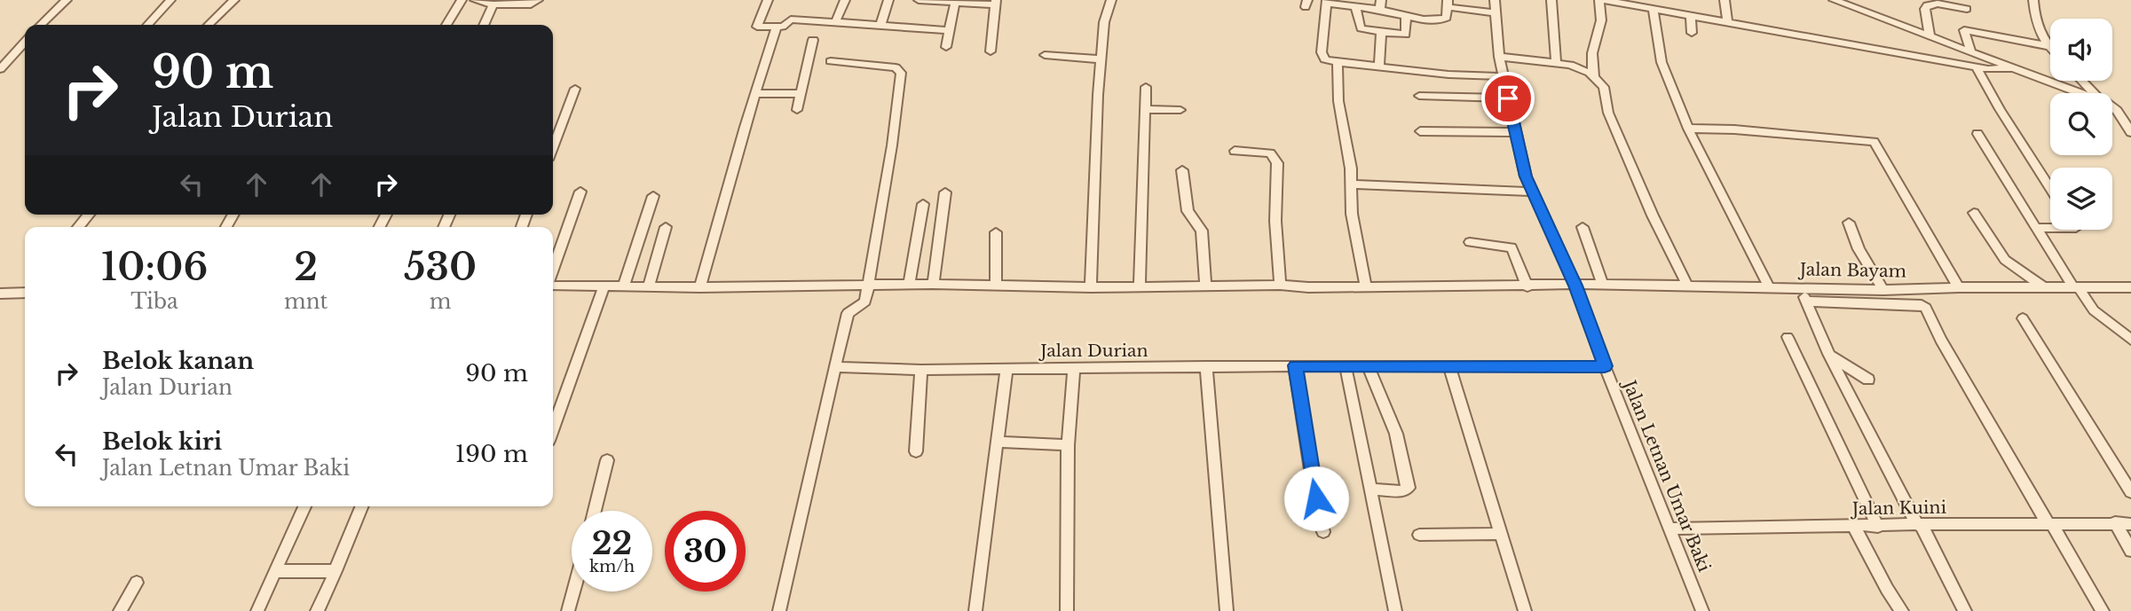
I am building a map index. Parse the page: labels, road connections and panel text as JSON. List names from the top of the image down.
{
  "streets": {
    "street": [
      "Jalan Bayam",
      "Jalan Durian",
      "Jalan Letnan Umar Baki",
      "Jalan Kuini"
    ]
  },
  "crossings": [
    ["Jalan Bayam", "Jalan Letnan Umar Baki"],
    ["Jalan Durian", "Jalan Letnan Umar Baki"],
    ["Jalan Letnan Umar Baki", "Jalan Kuini"]
  ],
  "page": {
    "turn": ["90 m", "Jalan Durian"],
    "eta": [
      "10:06",
      "Tiba",
      "2",
      "mnt",
      "530",
      "m"
    ],
    "list": [
      {
        "name": "Belok kanan",
        "note": "Jalan Durian",
        "value": "90 m"
      },
      {
        "name": "Belok kiri",
        "note": "Jalan Letnan Umar Baki",
        "value": "190 m"
      }
    ],
    "speed": "22 km/h",
    "limit": "30"
  }
}
